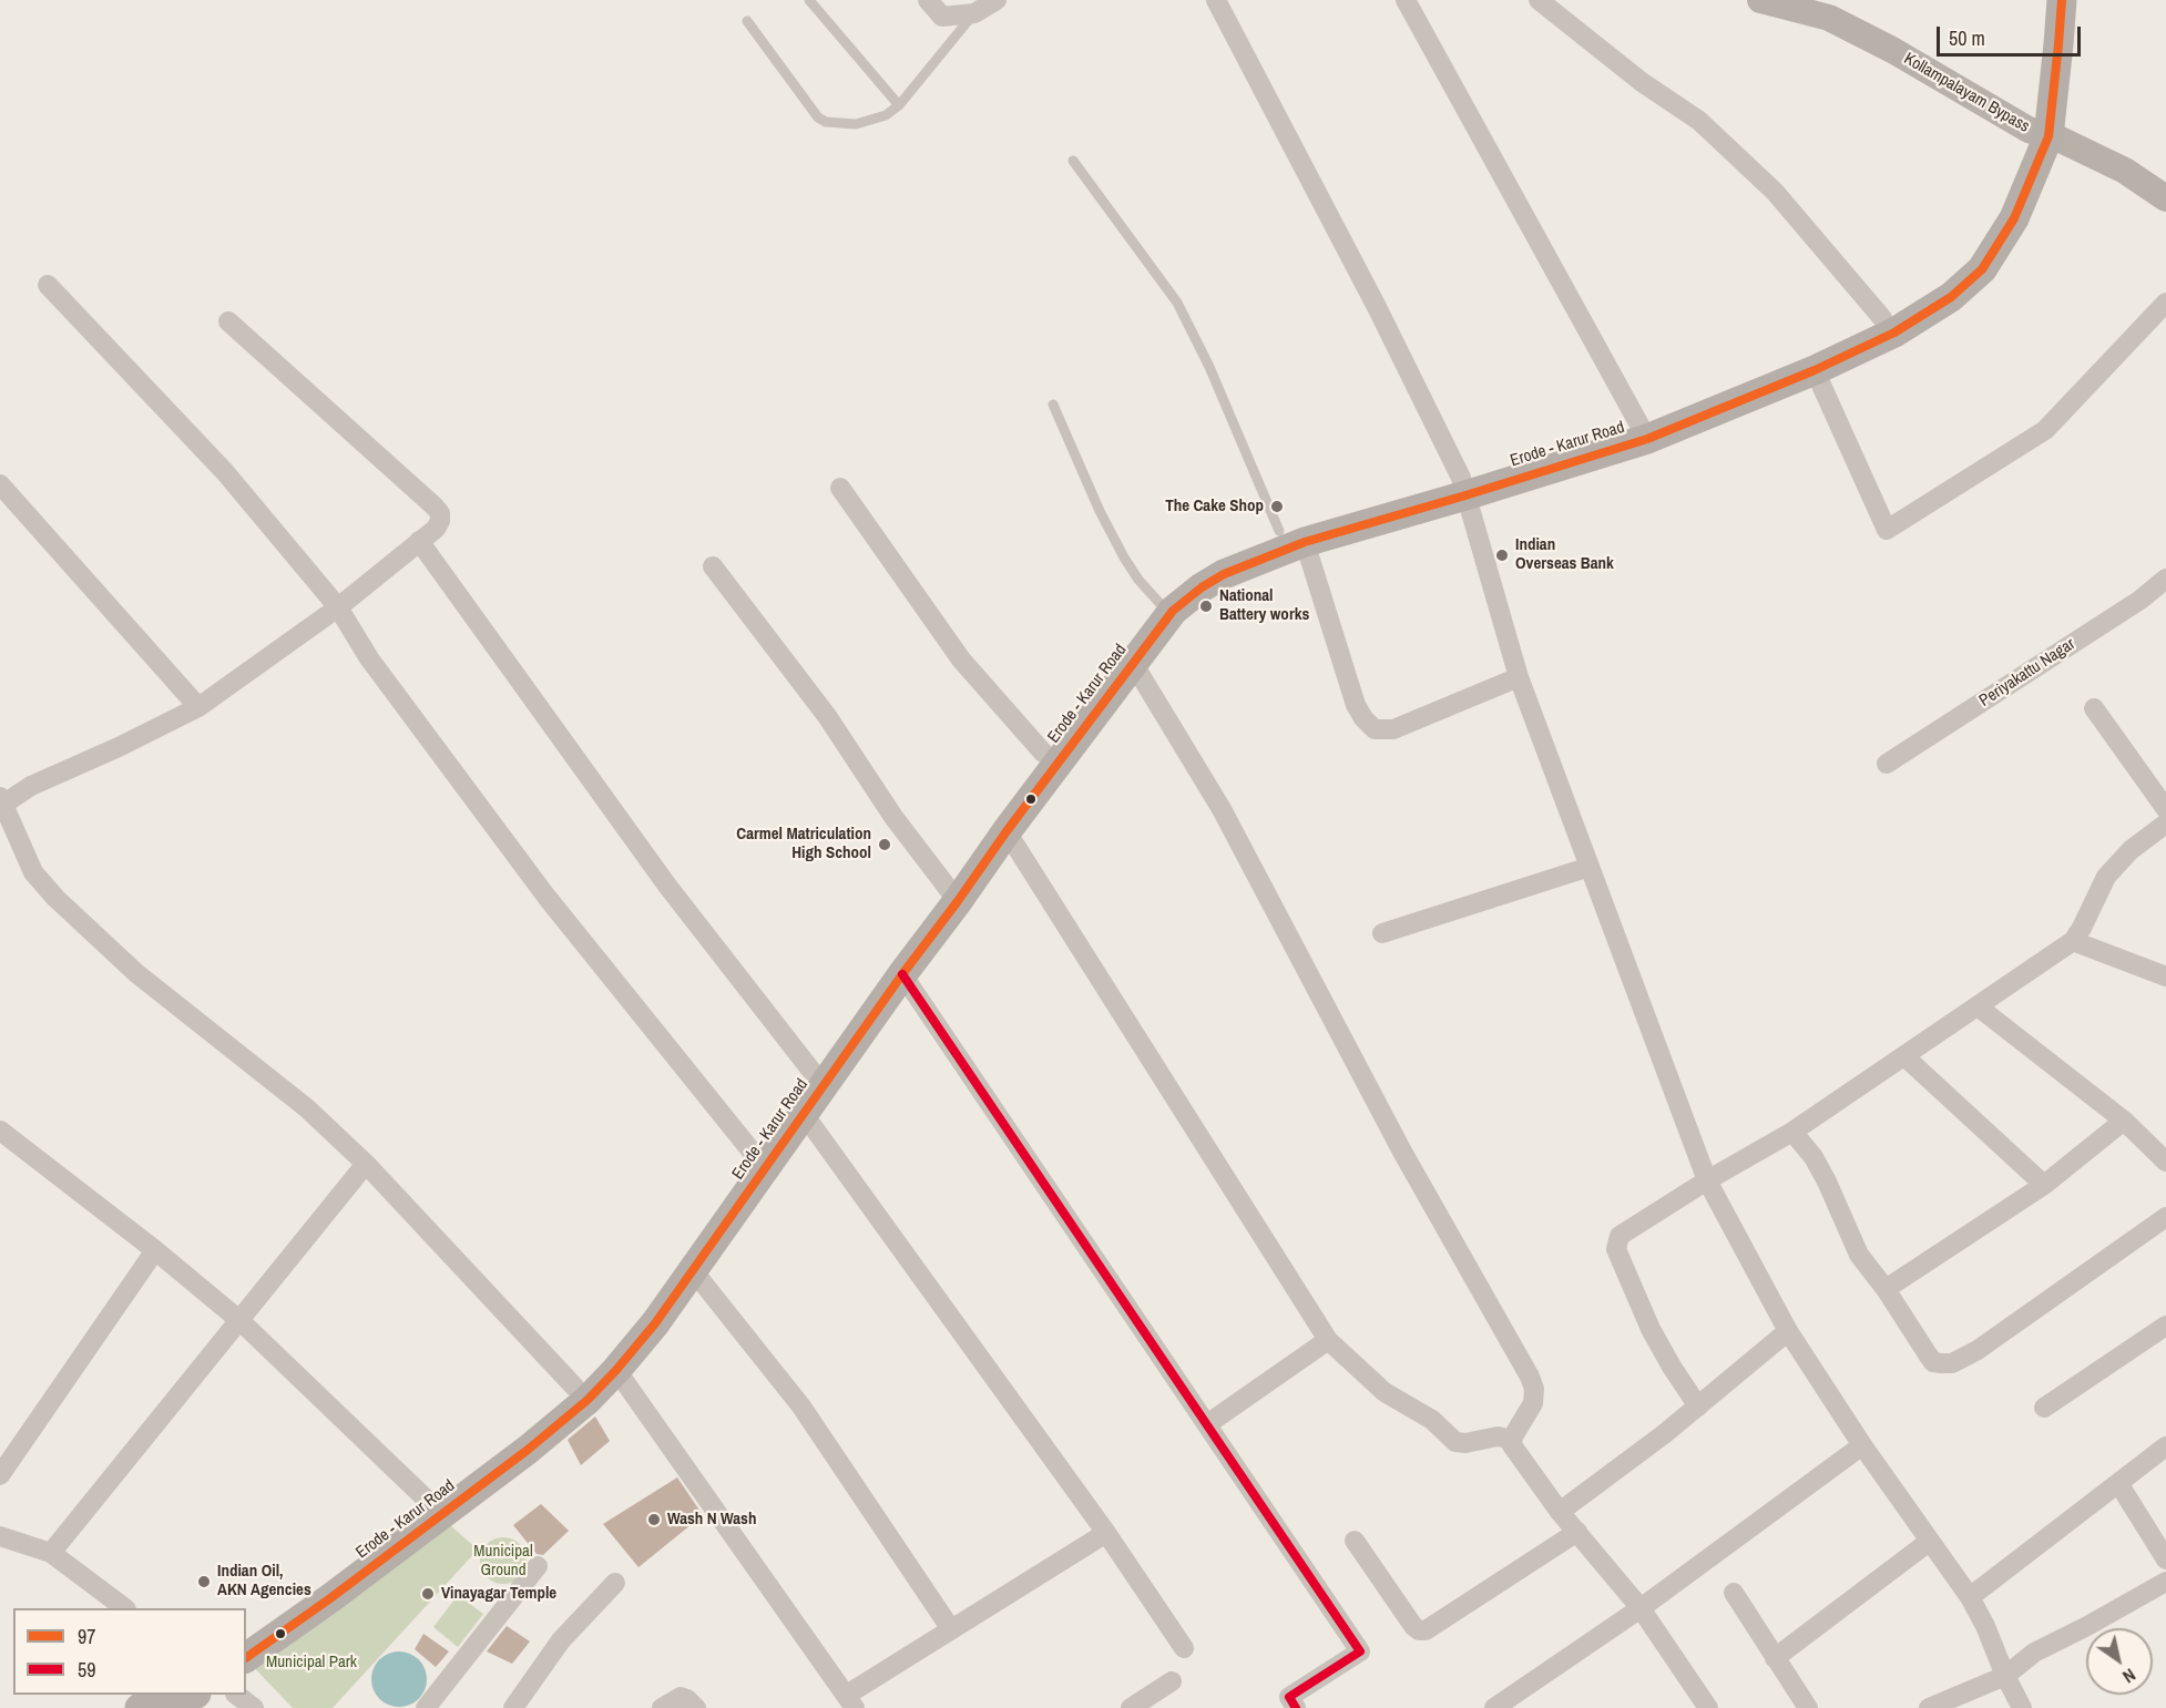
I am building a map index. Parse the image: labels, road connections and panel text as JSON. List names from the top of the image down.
{
  "streets": {
    "main road": ["Erode - Karur Road"],
    "street": ["Kollampalayam Bypass", "Periyakattu Nagar"]
  },
  "crossings": [
    ["Kollampalayam Bypass", "Erode - Karur Road"]
  ],
  "parks": ["Municipal Ground", "Municipal Park"],
  "places": [
    "The Cake Shop",
    "Indian Overseas Bank",
    "National Battery works",
    "Carmel Matriculation High School",
    "Wash N Wash",
    "Indian Oil, AKN Agencies",
    "Vinayagar Temple"
  ],
  "lines": ["transit line 97", "transit line 59"],
  "legend": ["97", "59"],
  "scale_bar": "50 m",
  "north": "bottom right"
}
